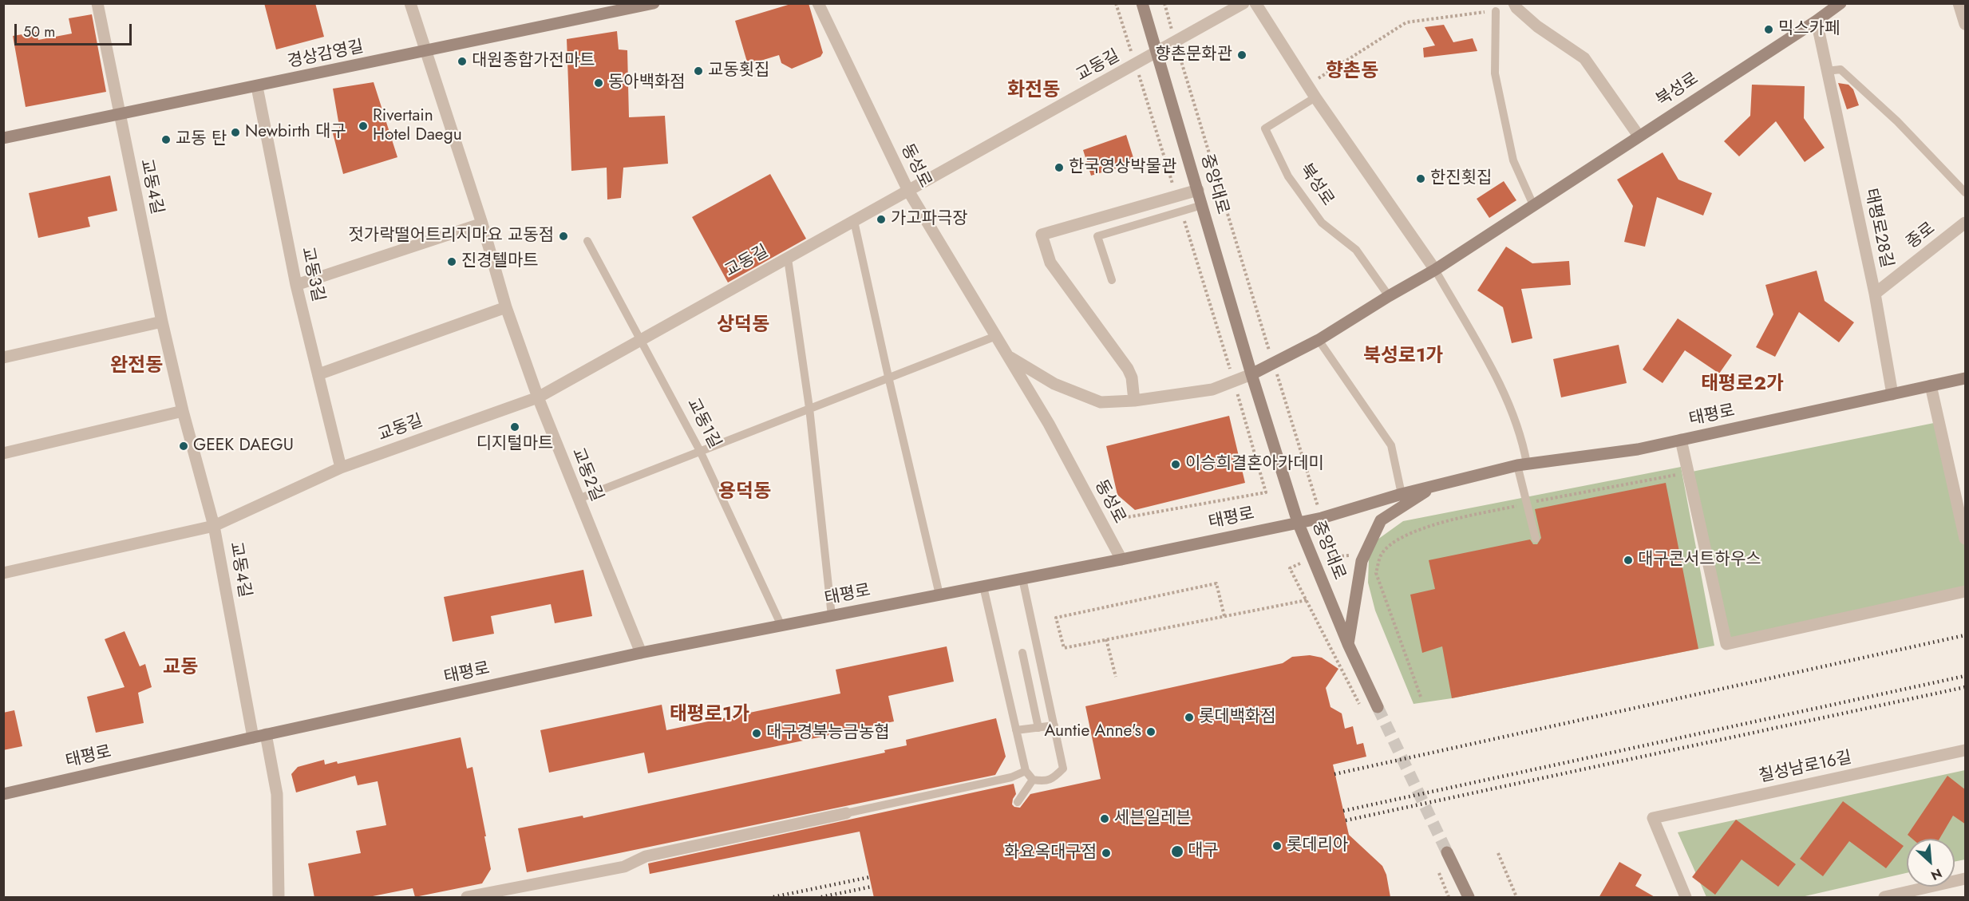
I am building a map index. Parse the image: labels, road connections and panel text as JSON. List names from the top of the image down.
{
  "streets": {
    "main road": [
      "경상감영길",
      "북성로",
      "중앙대로",
      "태평로"
    ],
    "street": [
      "교동길",
      "동성로",
      "교동4길",
      "태평로28길",
      "종로",
      "교동3길",
      "교동2길",
      "칠성남로16길"
    ],
    "lane": ["교동1길"]
  },
  "crossings": [
    ["경상감영길", "교동4길"],
    ["경상감영길", "교동3길"],
    ["경상감영길", "교동2길"],
    ["교동길", "동성로"],
    ["교동길", "중앙대로"],
    ["교동길", "교동4길"],
    ["교동길", "교동3길"],
    ["교동길", "태평로"],
    ["교동길", "교동1길"],
    ["교동길", "교동2길"],
    ["북성로", "중앙대로"],
    ["북성로", "태평로28길"],
    ["동성로", "태평로"],
    ["중앙대로", "태평로"],
    ["교동4길", "태평로"],
    ["태평로28길", "종로"],
    ["태평로28길", "태평로"],
    ["태평로", "교동1길"],
    ["태평로", "교동2길"]
  ],
  "districts": [
    "향촌동",
    "화전동",
    "상덕동",
    "북성로1가",
    "완전동",
    "태평로2가",
    "용덕동",
    "교동",
    "태평로1가"
  ],
  "places": [
    "믹스카페",
    "향촌문화관",
    "대원종합가전마트",
    "교동횟집",
    "동아백화점",
    "Rivertain Hotel Daegu",
    "Newbirth 대구",
    "교동 탄",
    "한국영상박물관",
    "한진횟집",
    "가고파극장",
    "젓가락떨어트리지마요 교동점",
    "진경텔마트",
    "디지털마트",
    "GEEK DAEGU",
    "이승희결혼아카데미",
    "대구콘서트하우스",
    "롯데백화점",
    "Auntie Anne's",
    "대구경북능금농협",
    "세븐일레븐",
    "롯데리아",
    "대구",
    "화요옥대구점"
  ],
  "scale_bar": "50 m",
  "north": "bottom right"
}
